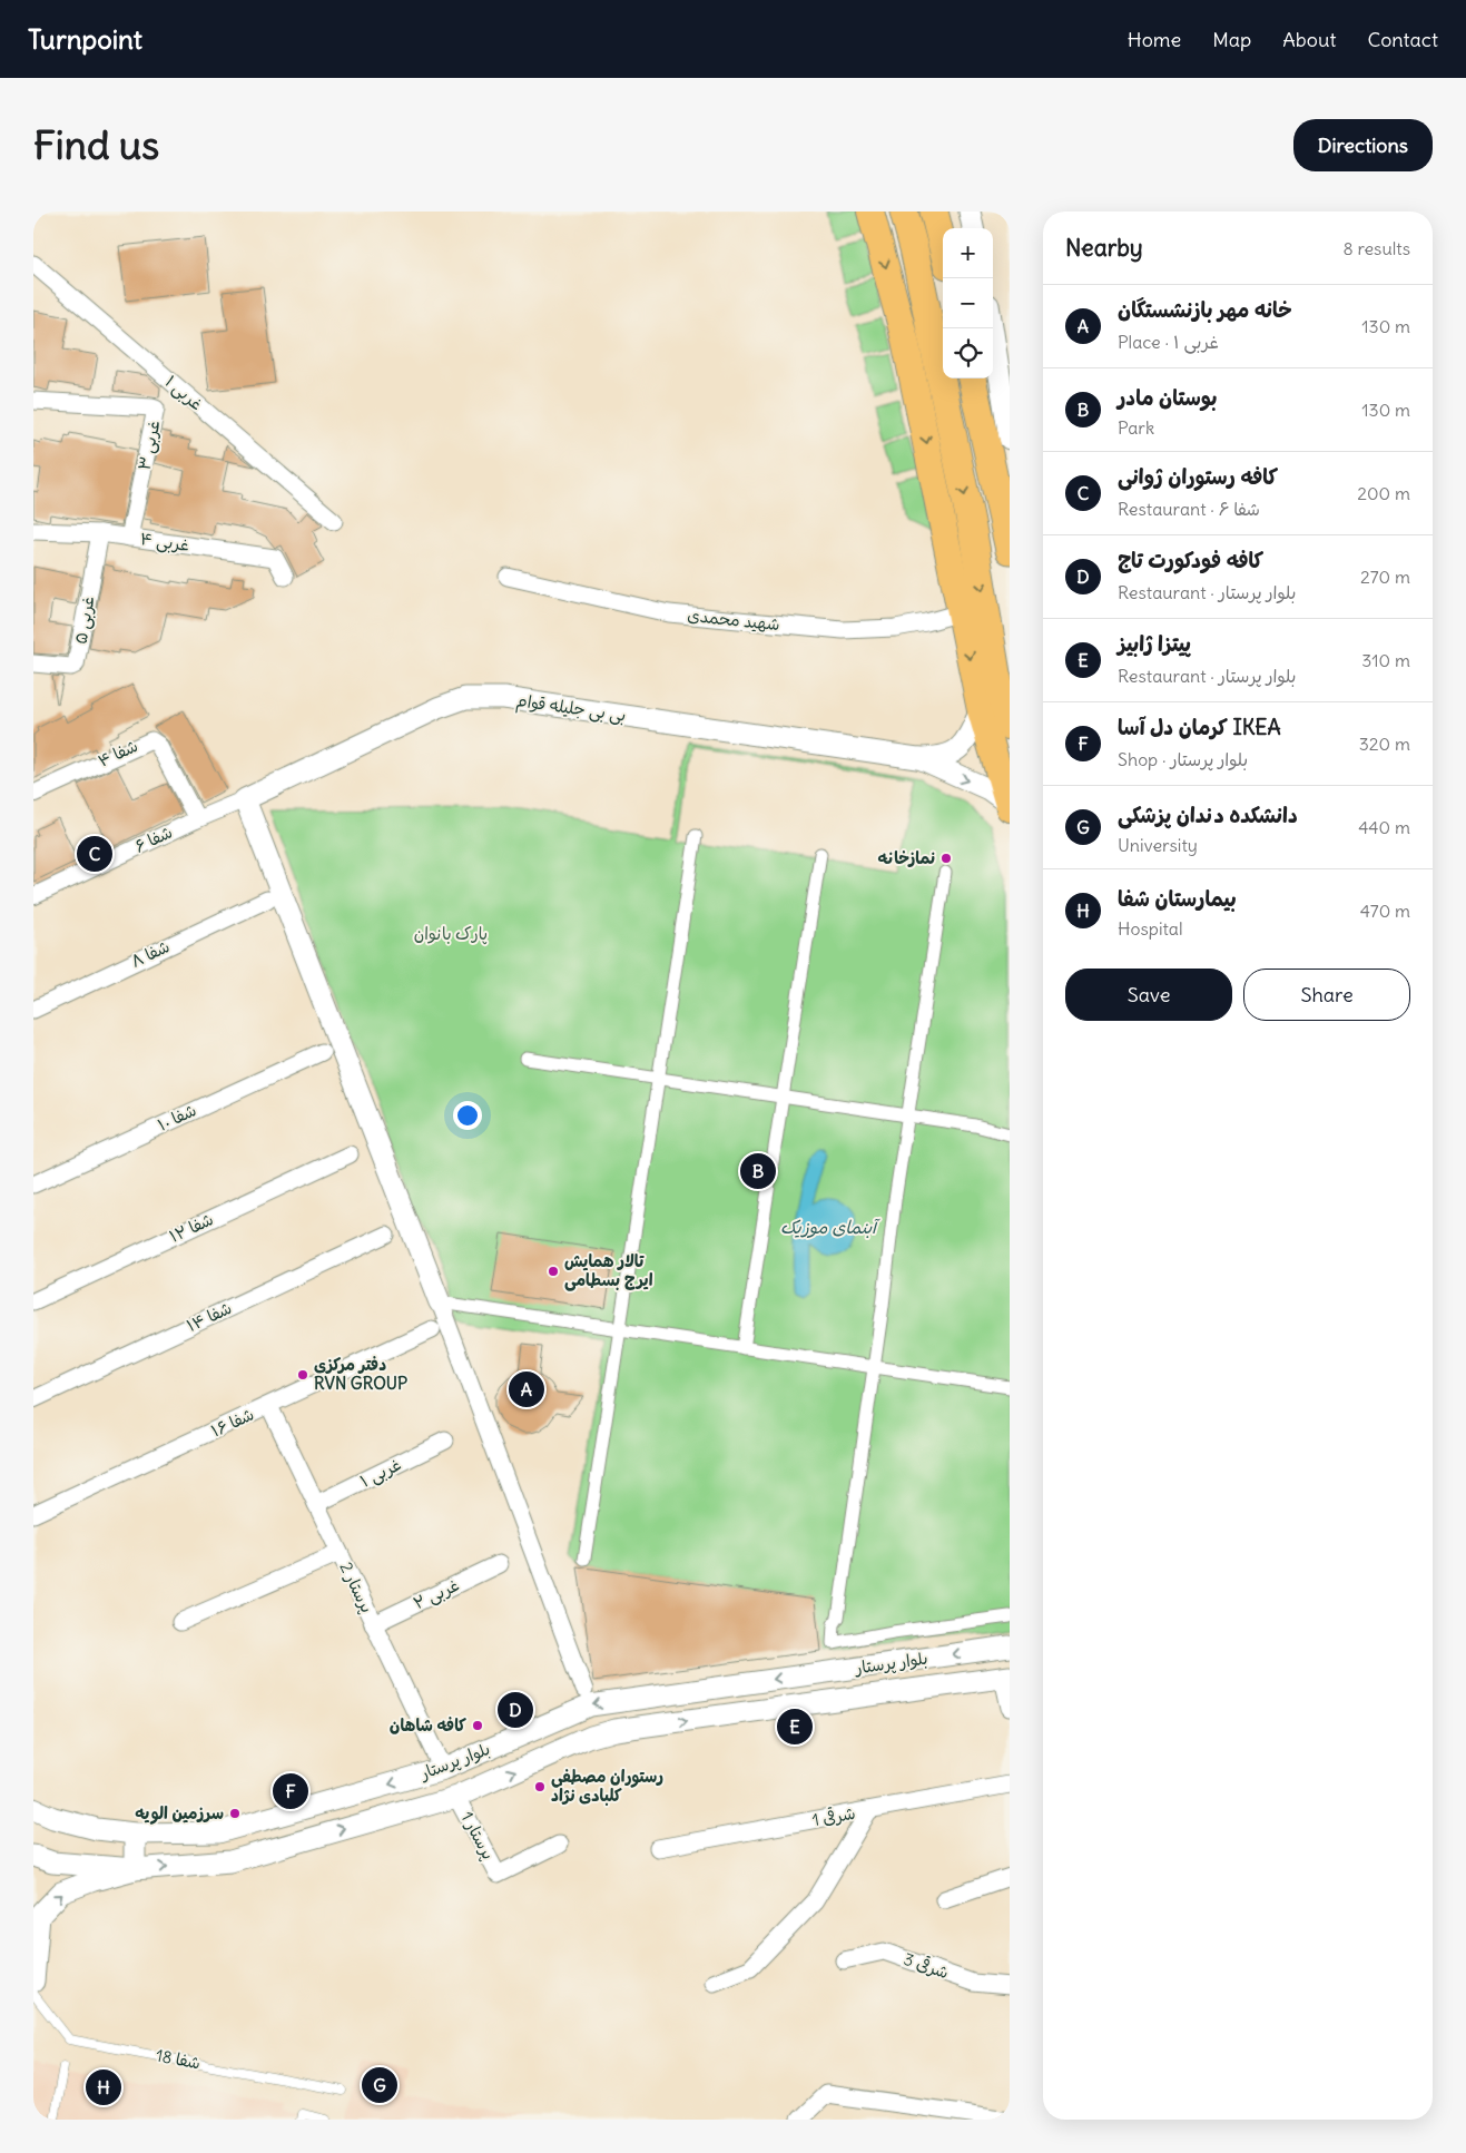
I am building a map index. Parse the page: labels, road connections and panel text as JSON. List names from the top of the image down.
{
  "streets": {
    "street": [
      "غربی ۱",
      "غربی ۳",
      "غربی ۴",
      "غربی ۵",
      "شهید محمدی",
      "بی بی جلیله قوام",
      "شفا ۴",
      "شفا ۶",
      "شفا ۸",
      "شفا ۱۰",
      "شفا ۱۲",
      "شفا ۱۴",
      "شفا ۱۶",
      "۱ غربی",
      "پرستار 2",
      "۲ غربی",
      "بلوار پرستار",
      "شرقی 1",
      "پرستار 1",
      "شرقی 3"
    ],
    "lane": ["شفا 18"]
  },
  "crossings": [
    ["غربی ۳", "غربی ۴"],
    ["غربی ۴", "غربی ۵"],
    ["بی بی جلیله قوام", "شفا ۶"],
    ["شفا ۴", "شفا ۶"],
    ["شفا ۱۶", "پرستار 2"],
    ["۱ غربی", "پرستار 2"],
    ["پرستار 2", "۲ غربی"],
    ["پرستار 2", "بلوار پرستار"],
    ["بلوار پرستار", "پرستار 1"]
  ],
  "water": ["آبنمای موزیک"],
  "parks": ["پارک بانوان"],
  "places": [
    "نمازخانه",
    "تالار همایش ایرج بسطامی",
    "دفتر مرکزی RVN GROUP",
    "کافه شاهان",
    "رستوران مصطفی کلبادی نژاد",
    "سرزمین الویه"
  ],
  "page": {
    "header": "Turnpoint",
    "nav": [
      "Home",
      "Map",
      "About",
      "Contact"
    ],
    "buttons": [
      "Directions",
      ["Save", "Share"]
    ],
    "title": "Find us",
    "heading": ["Nearby", "8 results"],
    "map_buttons": ["+", "−"],
    "list": [
      {
        "mark": "A",
        "name": "خانه مهر بازنشستگان",
        "note": "Place · ۱ غربی",
        "value": "130 m"
      },
      {
        "mark": "B",
        "name": "بوستان مادر",
        "note": "Park",
        "value": "130 m"
      },
      {
        "mark": "C",
        "name": "کافه رستوران ژوانی",
        "note": "Restaurant · شفا ۶",
        "value": "200 m"
      },
      {
        "mark": "D",
        "name": "کافه فودکورت تاج",
        "note": "Restaurant · بلوار پرستار",
        "value": "270 m"
      },
      {
        "mark": "E",
        "name": "پیتزا ژابیز",
        "note": "Restaurant · بلوار پرستار",
        "value": "310 m"
      },
      {
        "mark": "F",
        "name": "کرمان دل آسا IKEA",
        "note": "Shop · بلوار پرستار",
        "value": "320 m"
      },
      {
        "mark": "G",
        "name": "دانشکده دندان پزشکی",
        "note": "University",
        "value": "440 m"
      },
      {
        "mark": "H",
        "name": "بیمارستان شفا",
        "note": "Hospital",
        "value": "470 m"
      }
    ],
    "pins": [
      "C",
      "B",
      "A",
      "D",
      "E",
      "F",
      "G",
      "H"
    ]
  }
}
